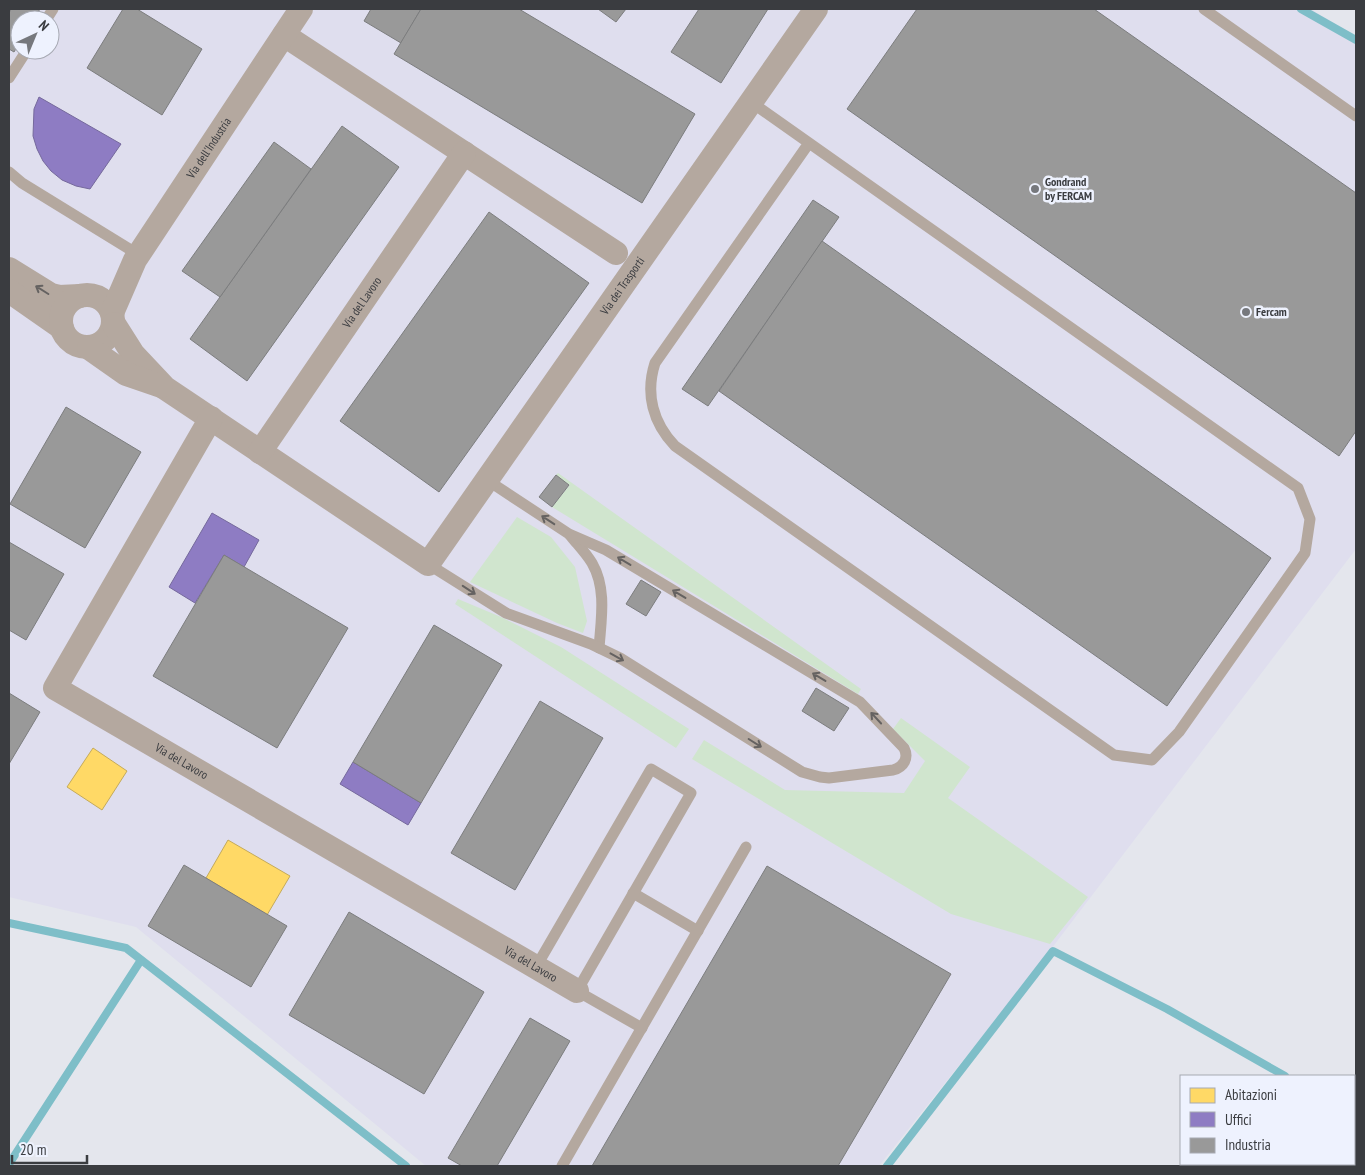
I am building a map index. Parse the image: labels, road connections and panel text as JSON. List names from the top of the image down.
{
  "streets": {
    "street": ["Via dell'Industria", "Via dei Trasporti", "Via del Lavoro"]
  },
  "places": ["Gondrand by FERCAM", "Fercam"],
  "legend": ["Abitazioni", "Uffici", "Industria"],
  "scale_bar": "20 m",
  "north": "top right"
}
